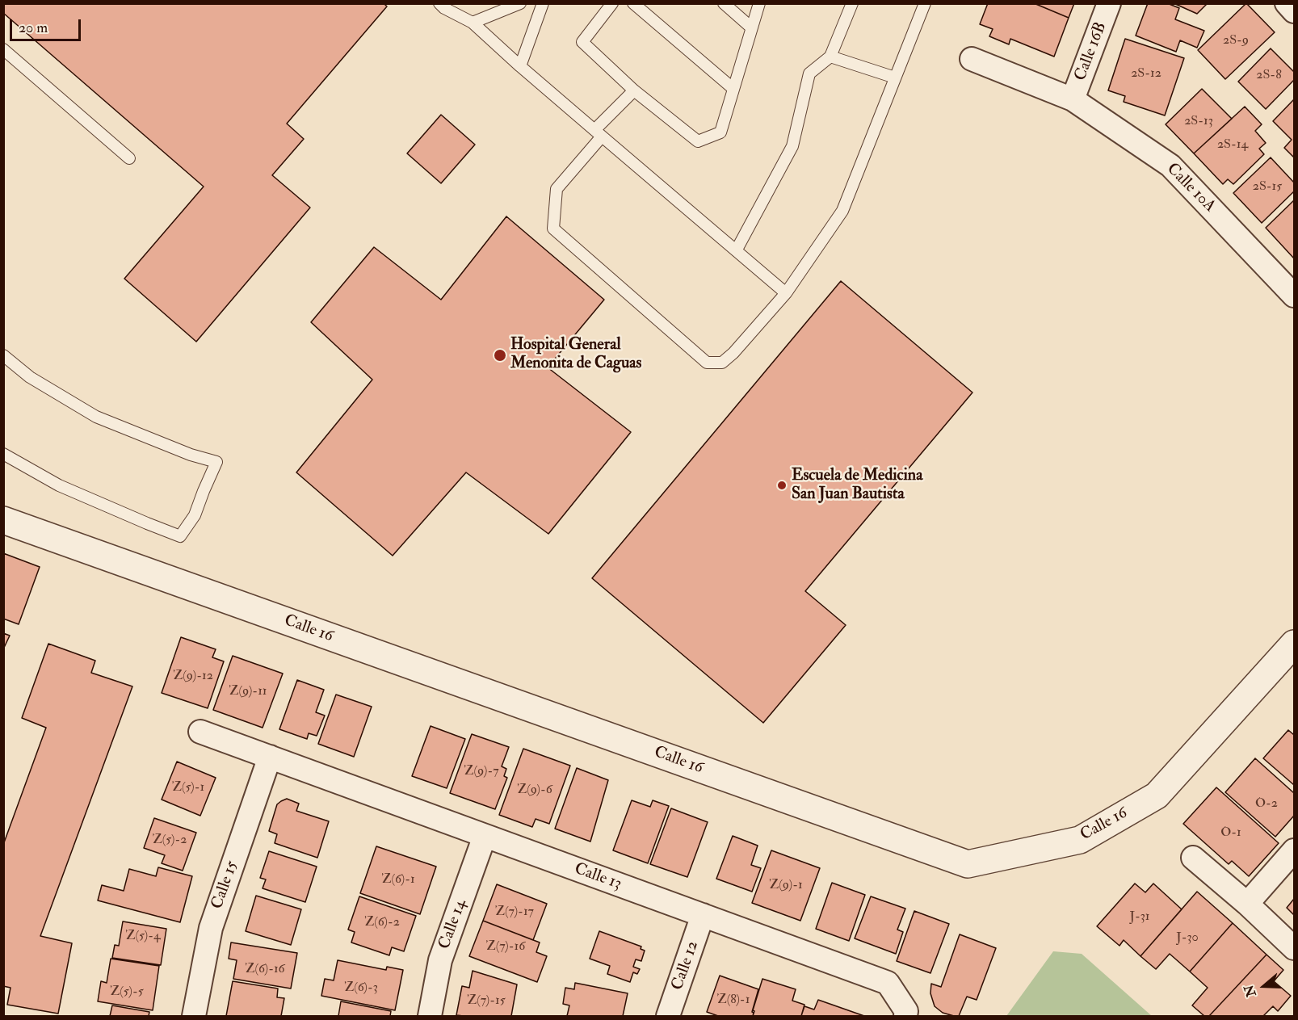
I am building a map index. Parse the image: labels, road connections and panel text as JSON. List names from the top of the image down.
{
  "streets": {
    "street": [
      "Calle 16B",
      "Calle 10A",
      "Calle 16",
      "Calle 13",
      "Calle 15",
      "Calle 14",
      "Calle 12"
    ]
  },
  "crossings": [
    ["Calle 16B", "Calle 10A"],
    ["Calle 13", "Calle 15"],
    ["Calle 13", "Calle 14"],
    ["Calle 13", "Calle 12"]
  ],
  "places": ["Hospital General Menonita de Caguas", "Escuela de Medicina San Juan Bautista"],
  "house_numbers": [
    "2S-9",
    "2S-12",
    "2S-8",
    "2S-13",
    "2S-14",
    "2S-15",
    "Z(9)-12",
    "Z(9)-11",
    "Z(9)-7",
    "Z(5)-1",
    "Z(9)-6",
    "O-2",
    "O-1",
    "Z(5)-2",
    "Z(6)-1",
    "Z(9)-1",
    "Z(7)-17",
    "J-31",
    "Z(6)-2",
    "Z(5)-4",
    "J-30",
    "Z(7)-16",
    "Z(6)-16",
    "Z(6)-3",
    "Z(5)-5",
    "Z(8)-1",
    "Z(7)-15"
  ],
  "scale_bar": "20 m",
  "north": "left"
}
